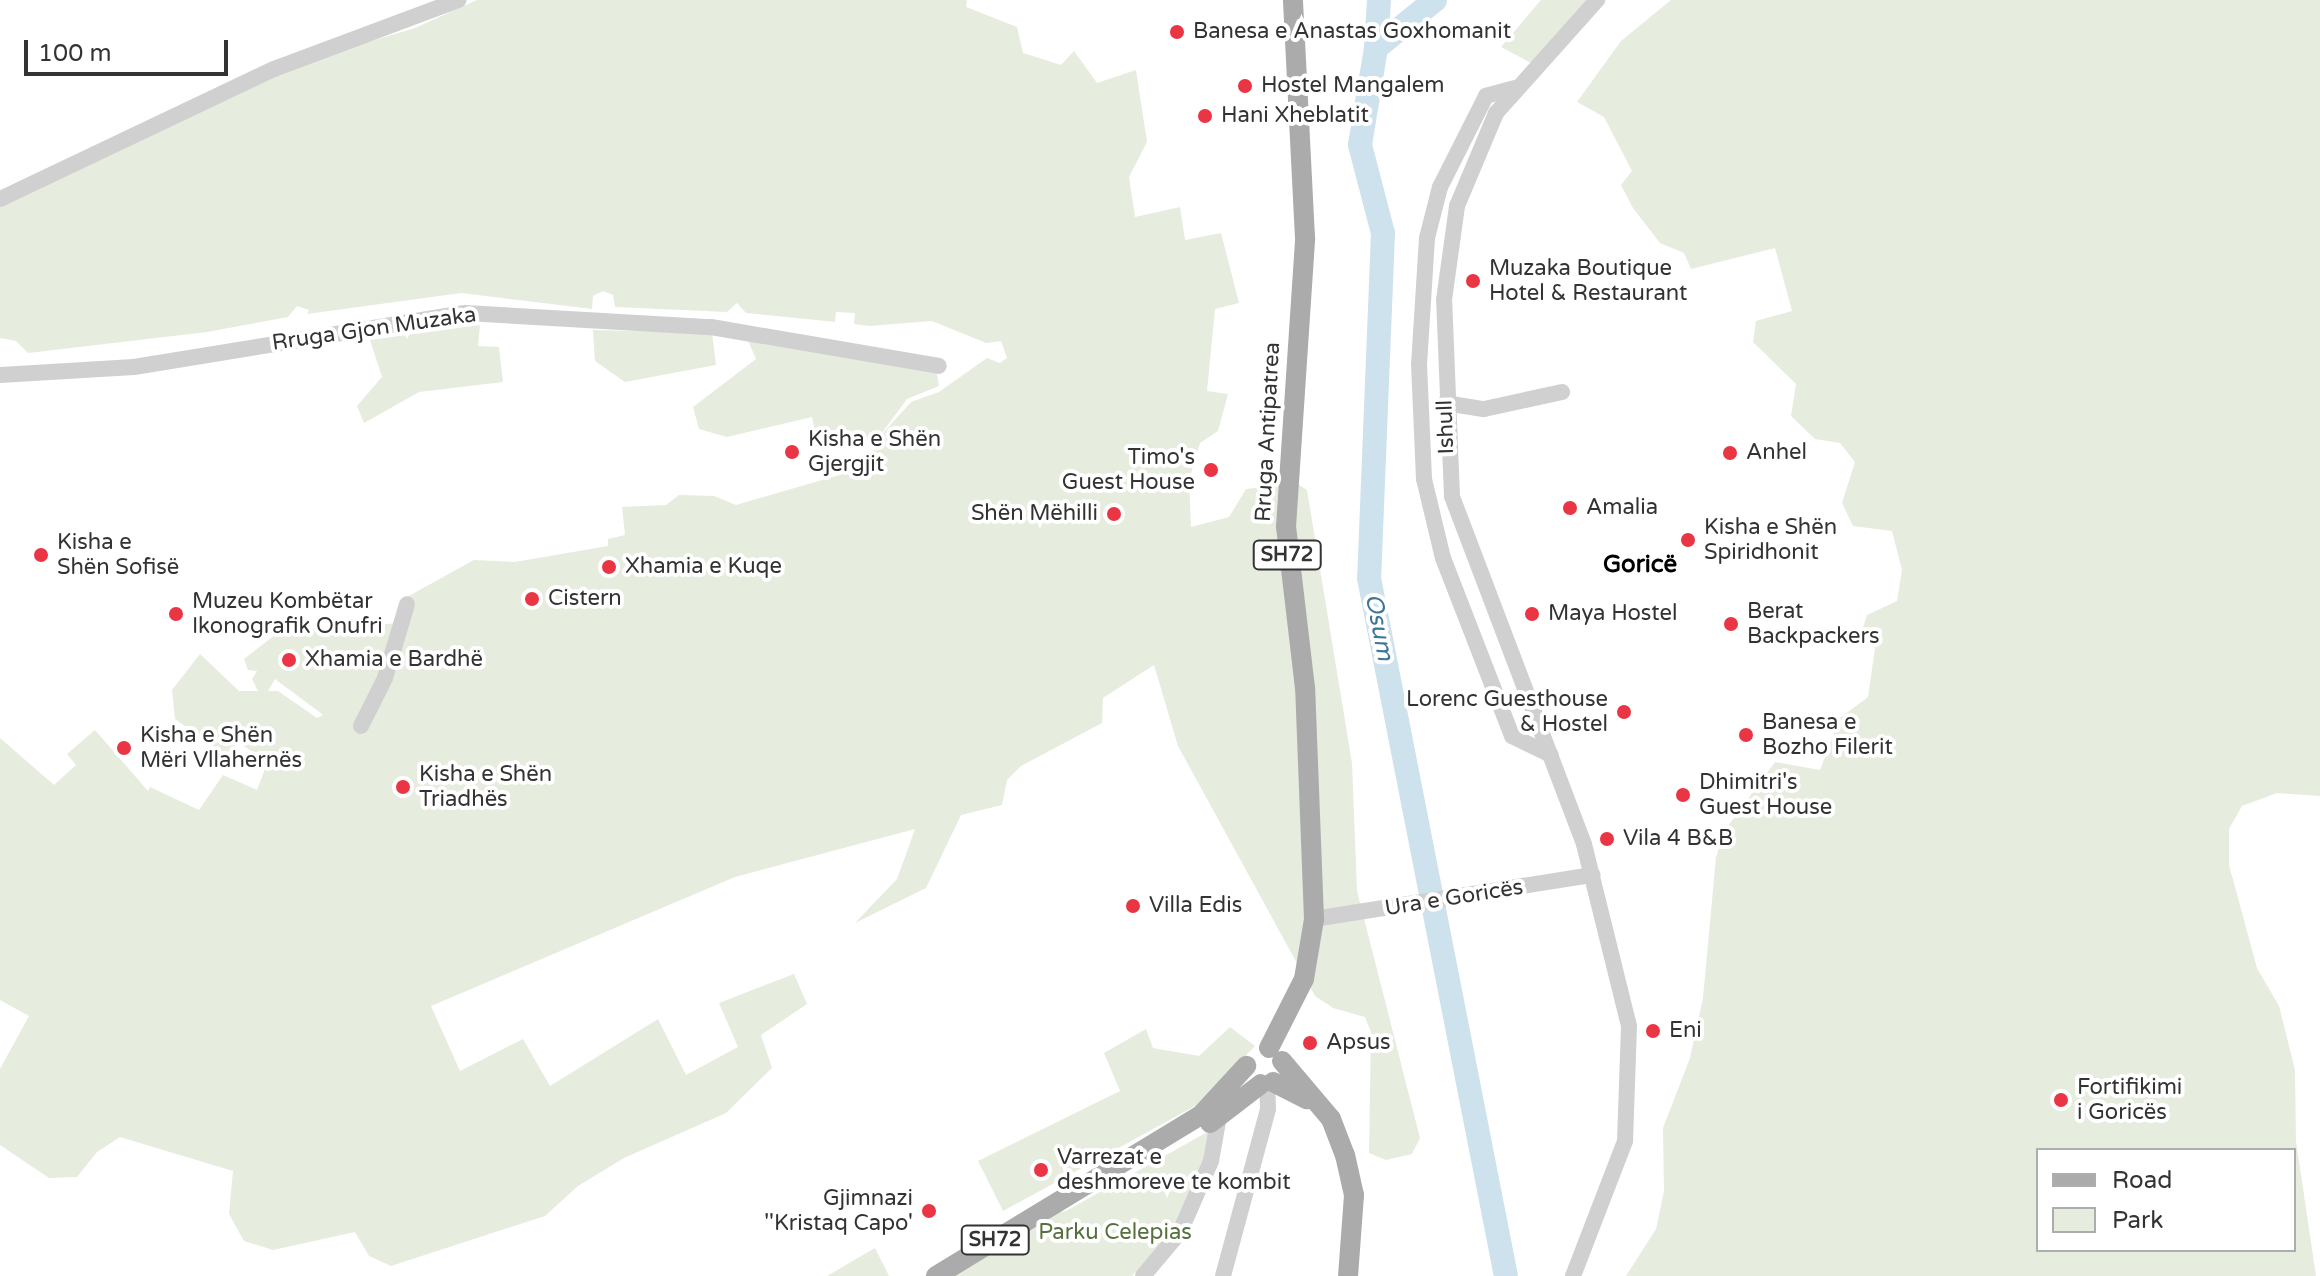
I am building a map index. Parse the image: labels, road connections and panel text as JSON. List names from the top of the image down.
{
  "streets": {
    "main road": ["Rruga Antipatrea", "SH72"],
    "street": ["Rruga Gjon Muzaka", "Ishull", "Ura e Goricës"]
  },
  "crossings": [
    ["Ishull", "Ura e Goricës"],
    ["Rruga Antipatrea", "Ura e Goricës"]
  ],
  "districts": ["Goricë"],
  "water": ["Osum"],
  "parks": ["Parku Celepias"],
  "places": [
    "Banesa e Anastas Goxhomanit",
    "Hostel Mangalem",
    "Hani Xheblatit",
    "Muzaka Boutique Hotel & Restaurant",
    "Kisha e Shën Gjergjit",
    "Anhel",
    "Timo's Guest House",
    "Amalia",
    "Shën Mëhilli",
    "Kisha e Shën Spiridhonit",
    "Kisha e Shën Sofisë",
    "Xhamia e Kuqe",
    "Cistern",
    "Muzeu Kombëtar Ikonografik Onufri",
    "Maya Hostel",
    "Berat Backpackers",
    "Xhamia e Bardhë",
    "Lorenc Guesthouse & Hostel",
    "Banesa e Bozho Filerit",
    "Kisha e Shën Mëri Vllahernës",
    "Kisha e Shën Triadhës",
    "Dhimitri's Guest House",
    "Vila 4 B&B",
    "Villa Edis",
    "Eni",
    "Apsus",
    "Fortifikimi i Goricës",
    "Varrezat e deshmoreve te kombit",
    "Gjimnazi ''Kristaq Capo'"
  ],
  "legend": ["Road", "Park"],
  "scale_bar": "100 m"
}
